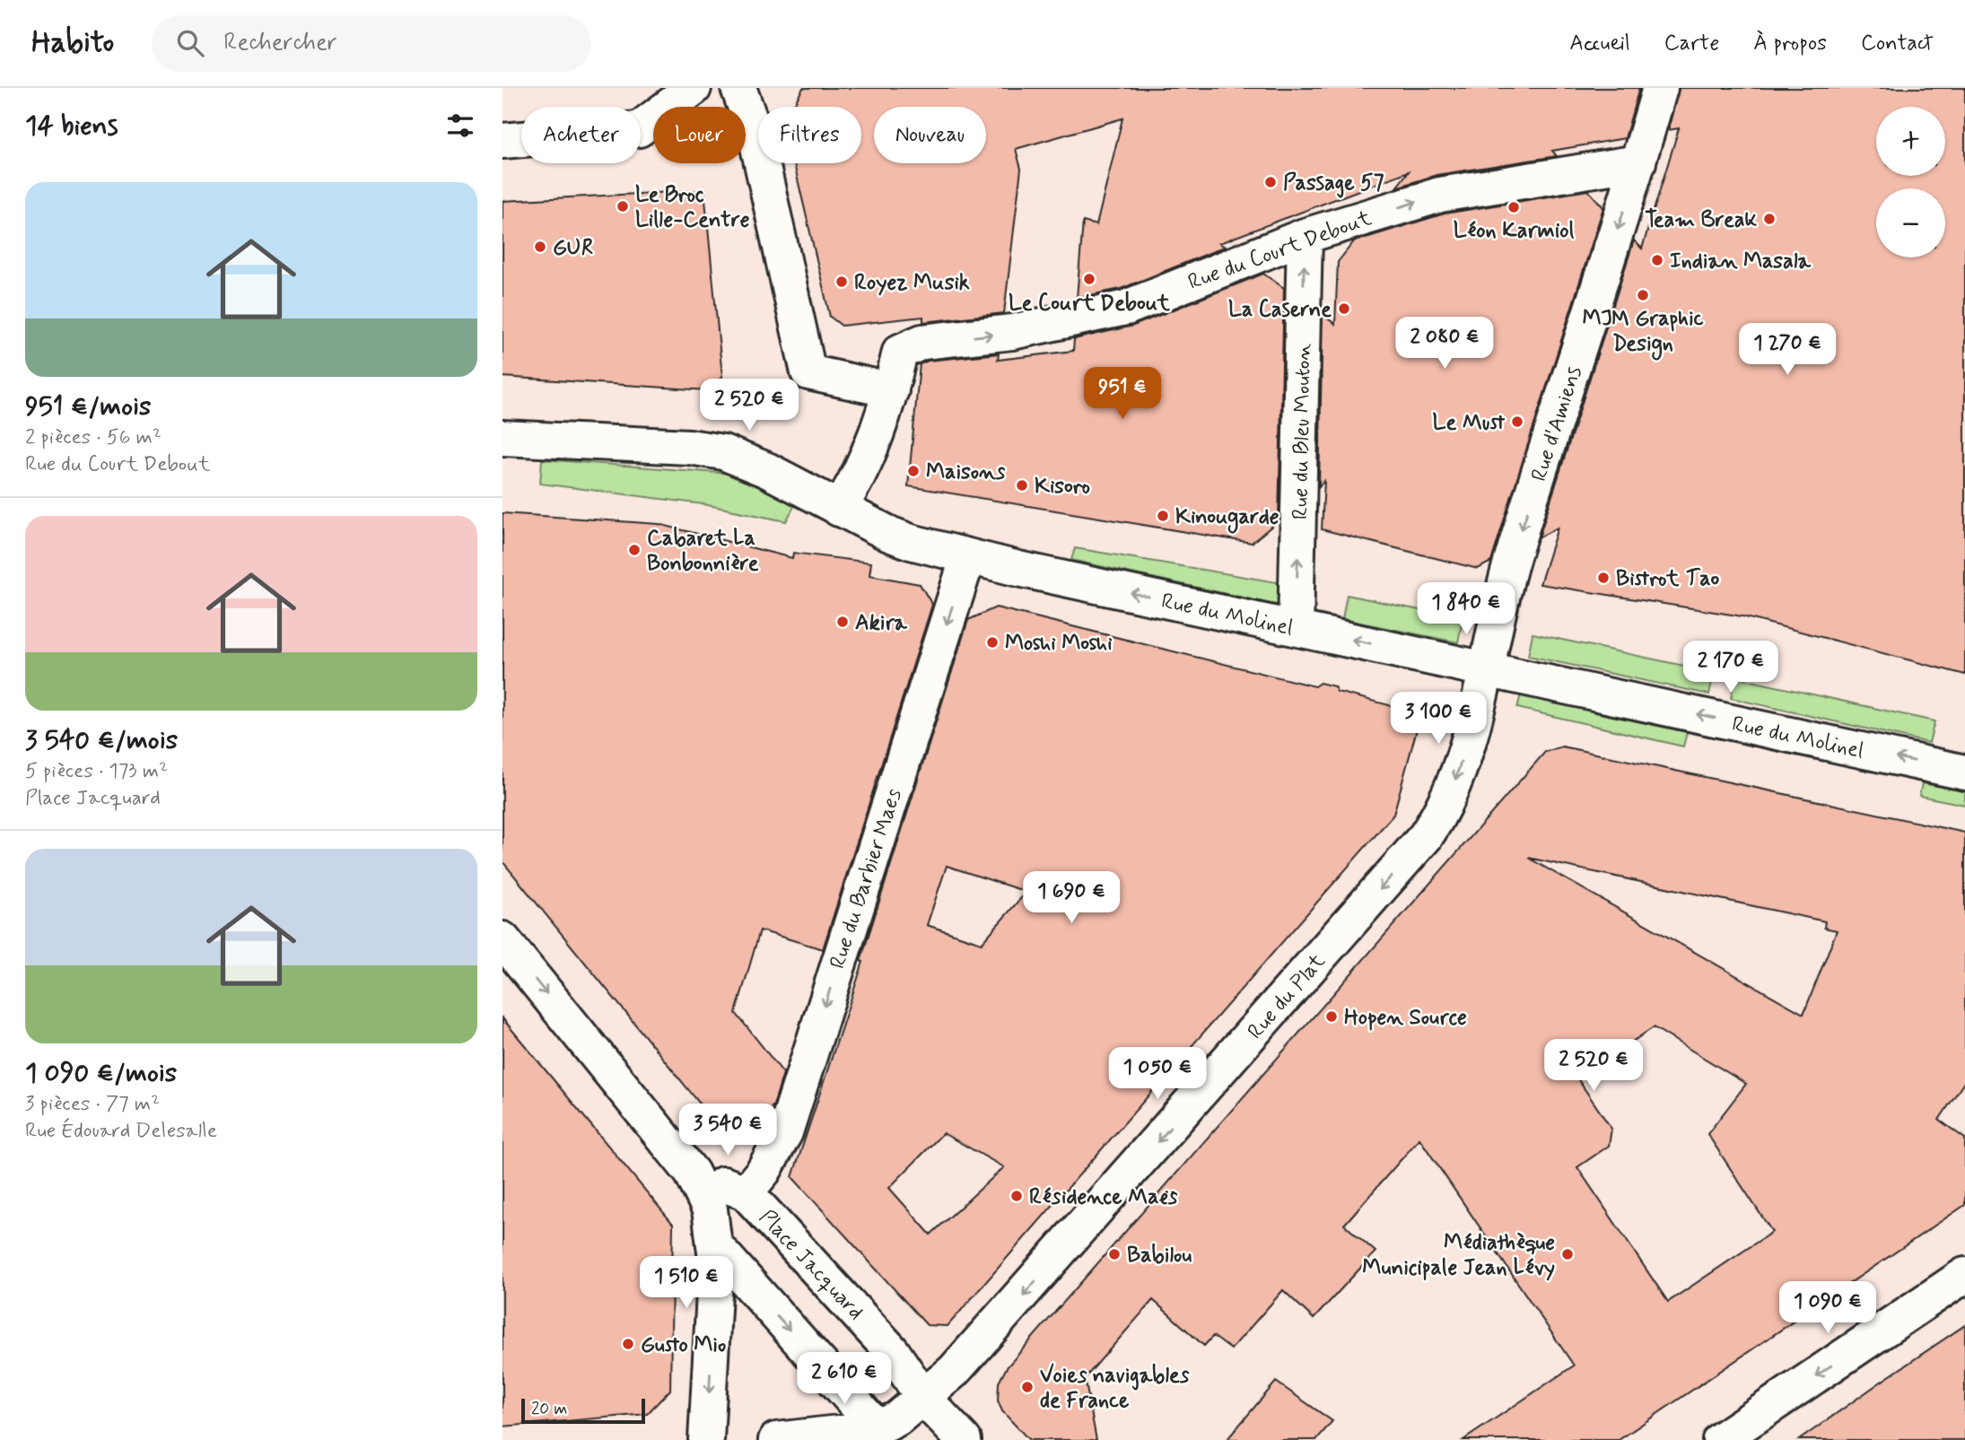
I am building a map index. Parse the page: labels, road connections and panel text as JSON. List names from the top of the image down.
{
  "streets": {
    "street": [
      "Rue du Court Debout",
      "Rue d'Amiens",
      "Rue du Bleu Mouton",
      "Rue du Molinel",
      "Rue du Barbier Maes",
      "Rue du Plat",
      "Place Jacquard"
    ]
  },
  "crossings": [
    ["Rue du Court Debout", "Rue d'Amiens"],
    ["Rue du Court Debout", "Rue du Bleu Mouton"],
    ["Rue d'Amiens", "Rue du Molinel"],
    ["Rue d'Amiens", "Rue du Plat"],
    ["Rue du Bleu Mouton", "Rue du Molinel"],
    ["Rue du Molinel", "Rue du Barbier Maes"],
    ["Rue du Molinel", "Rue du Plat"],
    ["Rue du Barbier Maes", "Place Jacquard"],
    ["Rue du Plat", "Place Jacquard"]
  ],
  "one_way": [
    "Rue du Court Debout",
    "Rue d'Amiens",
    "Rue du Bleu Mouton",
    "Rue du Molinel",
    "Rue du Barbier Maes",
    "Rue du Plat"
  ],
  "places": [
    "Passage 57",
    "Le Broc Lille-Centre",
    "Léon Karmiol",
    "Team Break",
    "GUR",
    "Indian Masala",
    "Le Court Debout",
    "Royez Musik",
    "MJM Graphic Design",
    "La Caserne",
    "Le Must",
    "Maisons",
    "Kisoro",
    "Kinougarde",
    "Cabaret La Bonbonnière",
    "Bistrot Tao",
    "Akira",
    "Moshi Moshi",
    "Hopen Source",
    "Résidence Maës",
    "Babilou",
    "Médiathèque Municipale Jean Lévy",
    "Gusto Mio",
    "Voies navigables de France"
  ],
  "scale_bar": "20 m",
  "page": {
    "header": "Habito",
    "search": "Rechercher",
    "nav": [
      "Accueil",
      "Carte",
      "À propos",
      "Contact"
    ],
    "heading": "14 biens",
    "map_buttons": ["+", "−"],
    "chip": [
      "Acheter",
      "Louer",
      "Filtres",
      "Nouveau"
    ],
    "list": [
      {
        "name": "951 €/mois",
        "note": "2 pièces · 56 m² · Rue du Court Debout"
      },
      {
        "name": "3 540 €/mois",
        "note": "5 pièces · 173 m² · Place Jacquard"
      },
      {
        "name": "1 090 €/mois",
        "note": "3 pièces · 77 m² · Rue Édouard Delesalle"
      }
    ],
    "price": [
      "2 080 €",
      "1 270 €",
      "951 €",
      "2 520 €",
      "1 840 €",
      "2 170 €",
      "3 100 €",
      "1 690 €",
      "2 520 €",
      "1 050 €",
      "3 540 €",
      "1 510 €",
      "1 090 €",
      "2 610 €"
    ],
    "scale": "20 m"
  }
}
